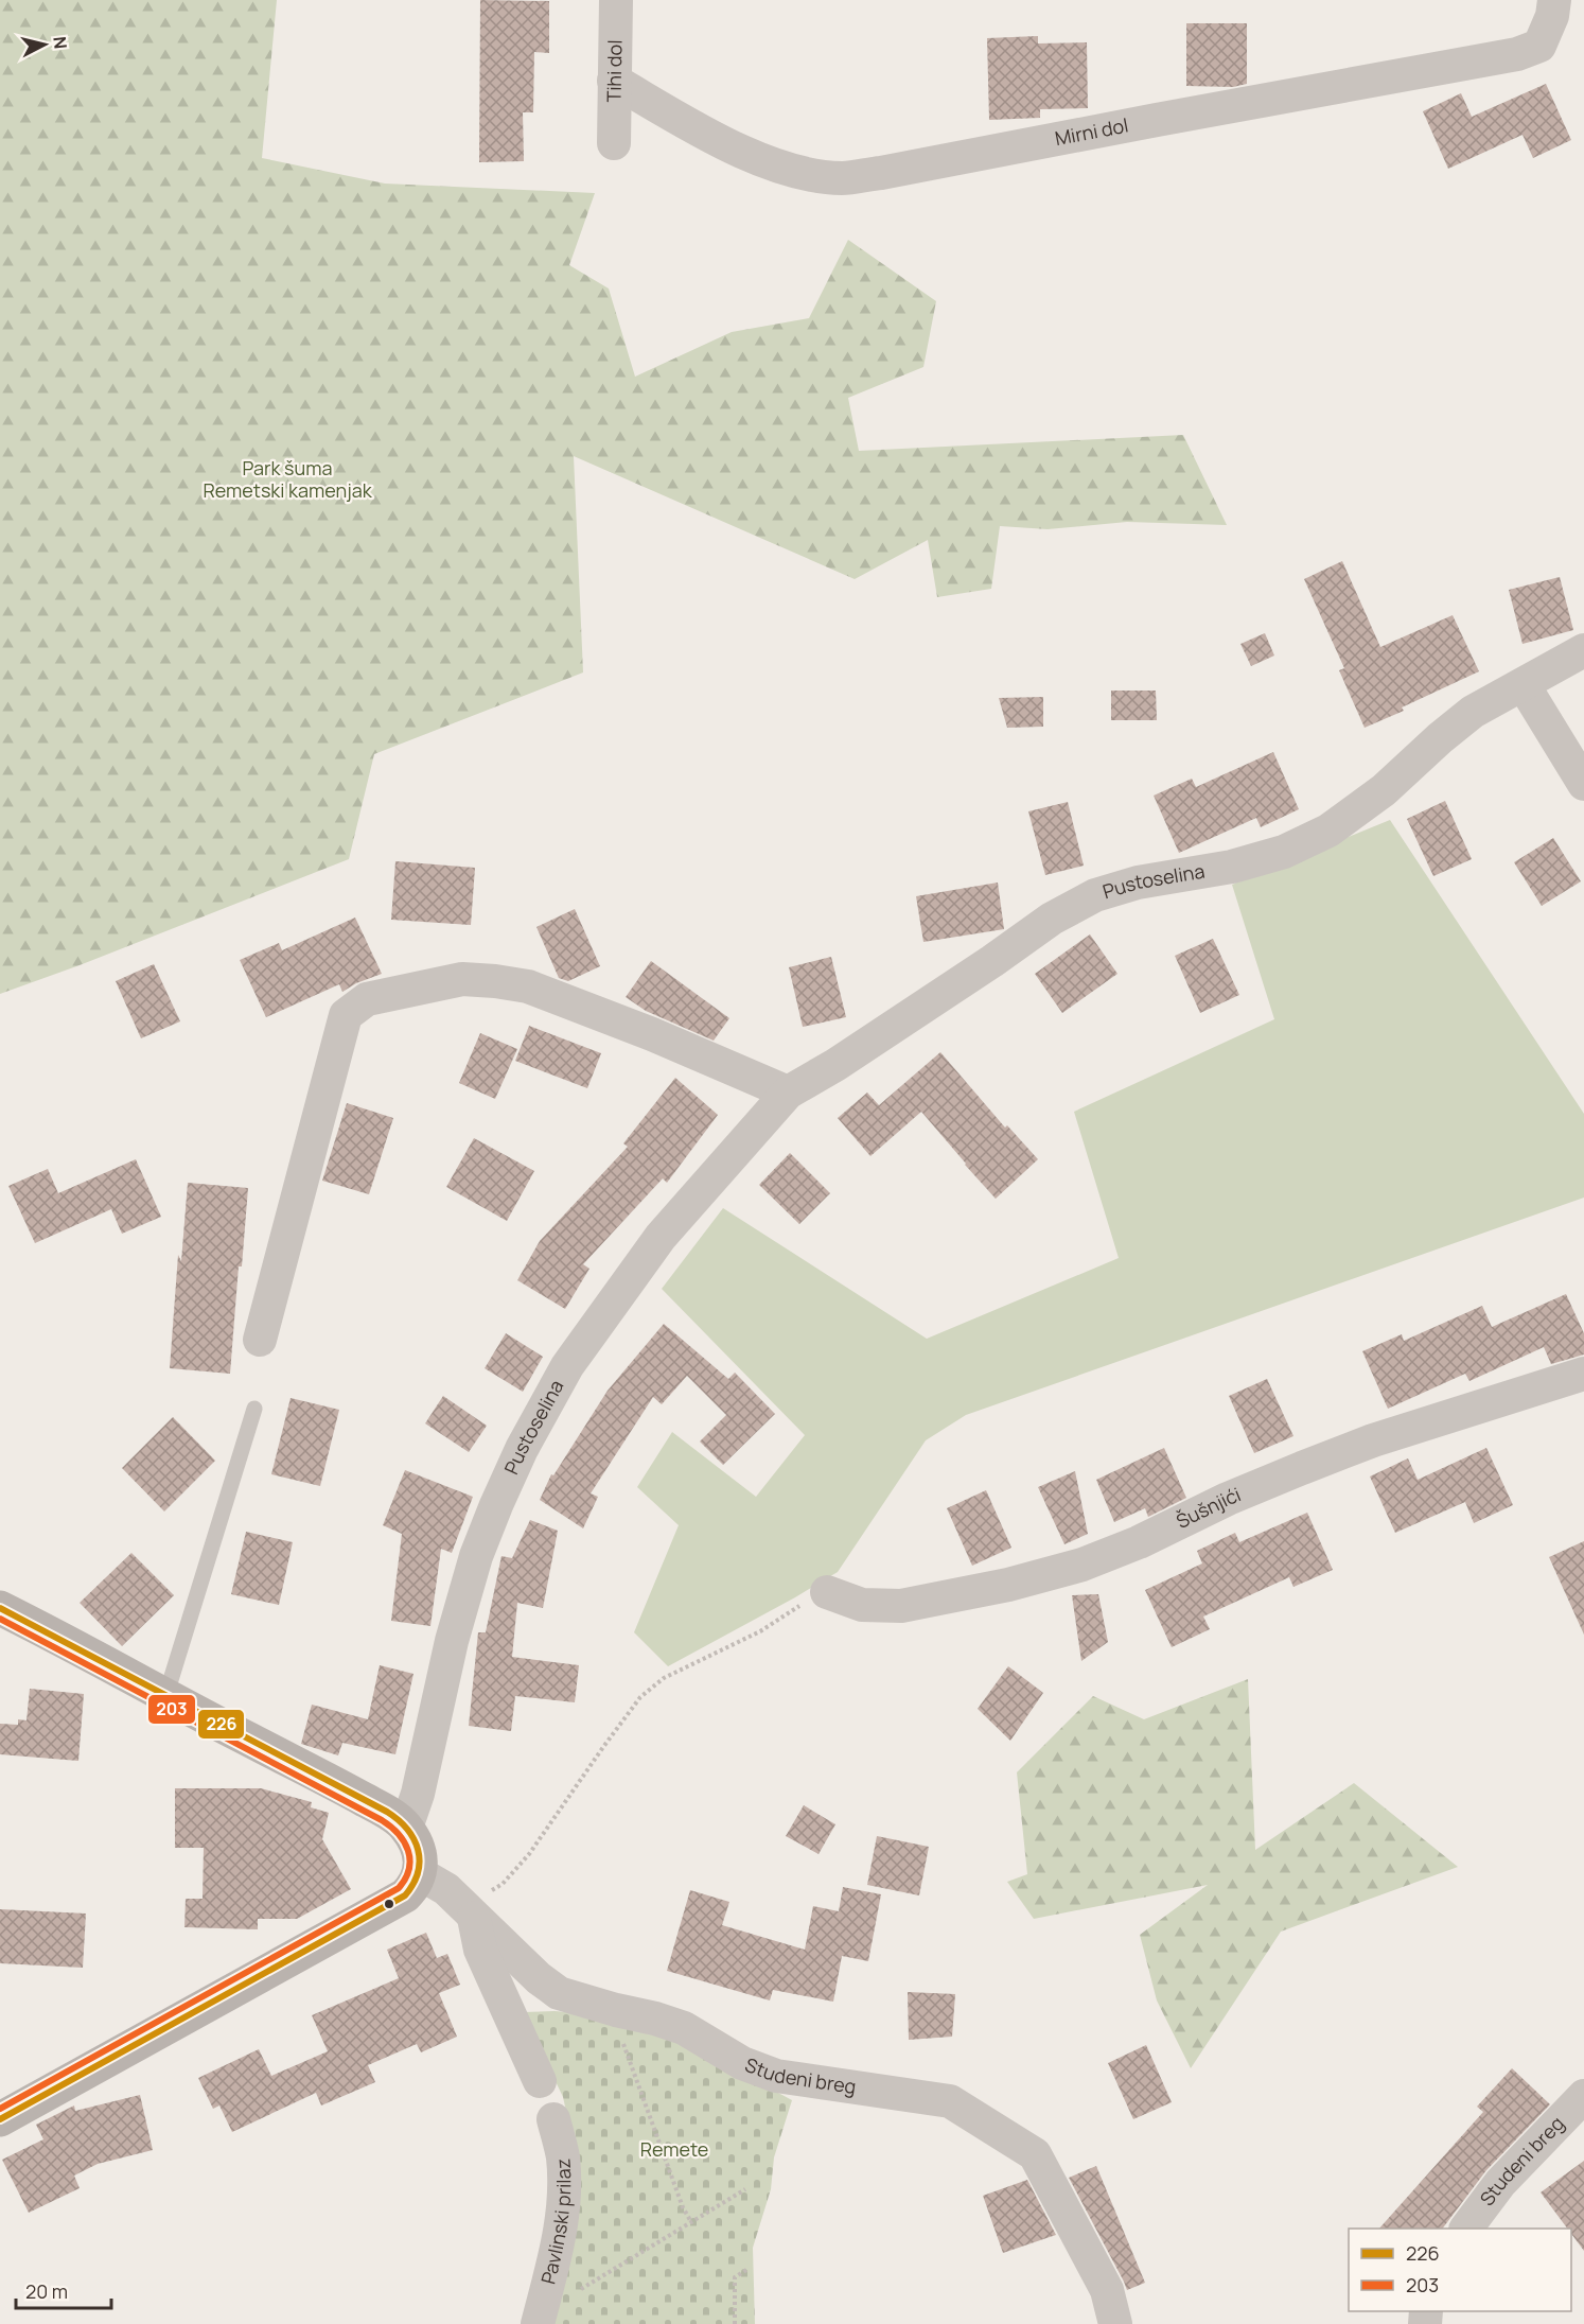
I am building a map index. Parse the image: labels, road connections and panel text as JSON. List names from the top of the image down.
{
  "streets": {
    "street": [
      "Tihi dol",
      "Mirni dol",
      "Pustoselina",
      "Šušnjići",
      "Studeni breg",
      "Pavlinski prilaz"
    ]
  },
  "crossings": [
    ["Tihi dol", "Mirni dol"]
  ],
  "parks": ["Park šuma Remetski kamenjak", "Remete"],
  "lines": ["transit line 226", "transit line 203"],
  "legend": ["226", "203"],
  "scale_bar": "20 m",
  "north": "right"
}
